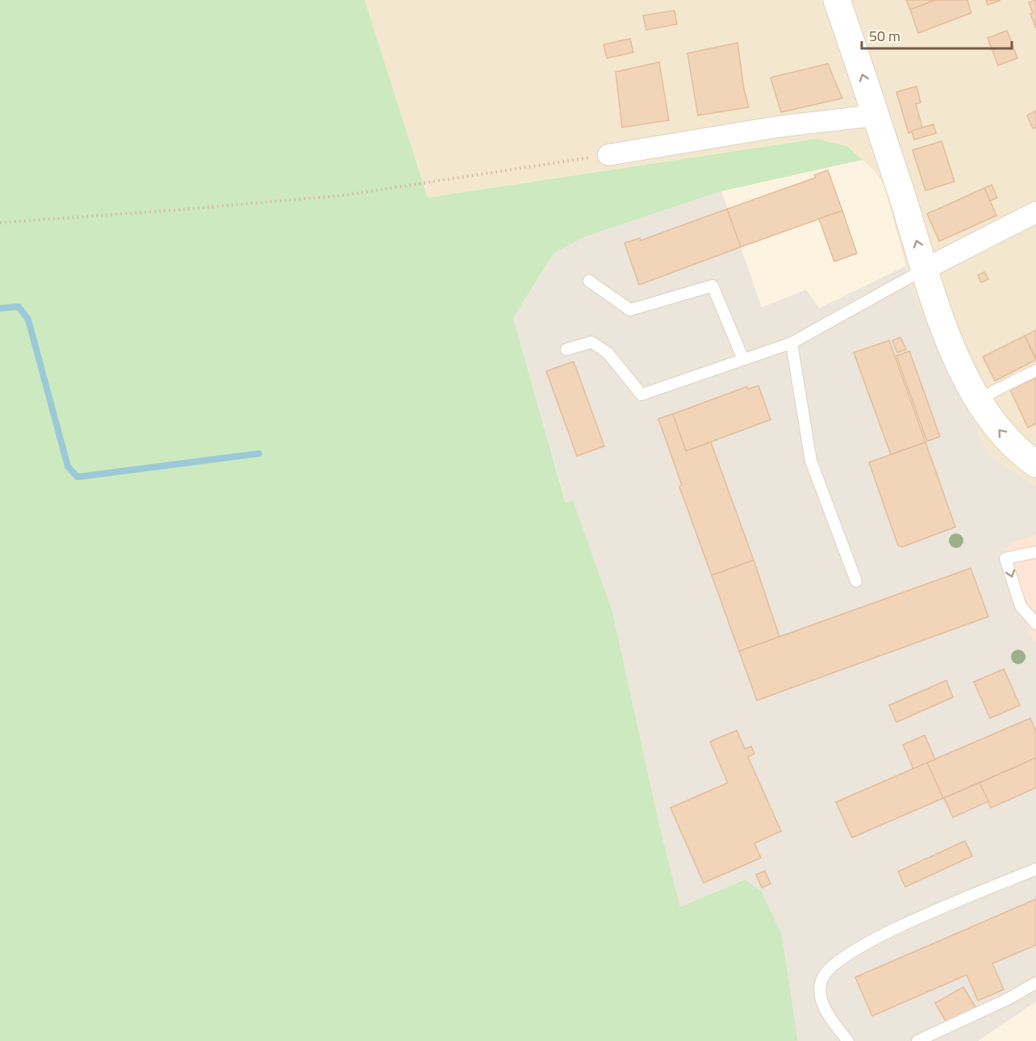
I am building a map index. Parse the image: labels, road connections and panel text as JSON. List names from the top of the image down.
{
  "scale_bar": "50 m"
}
